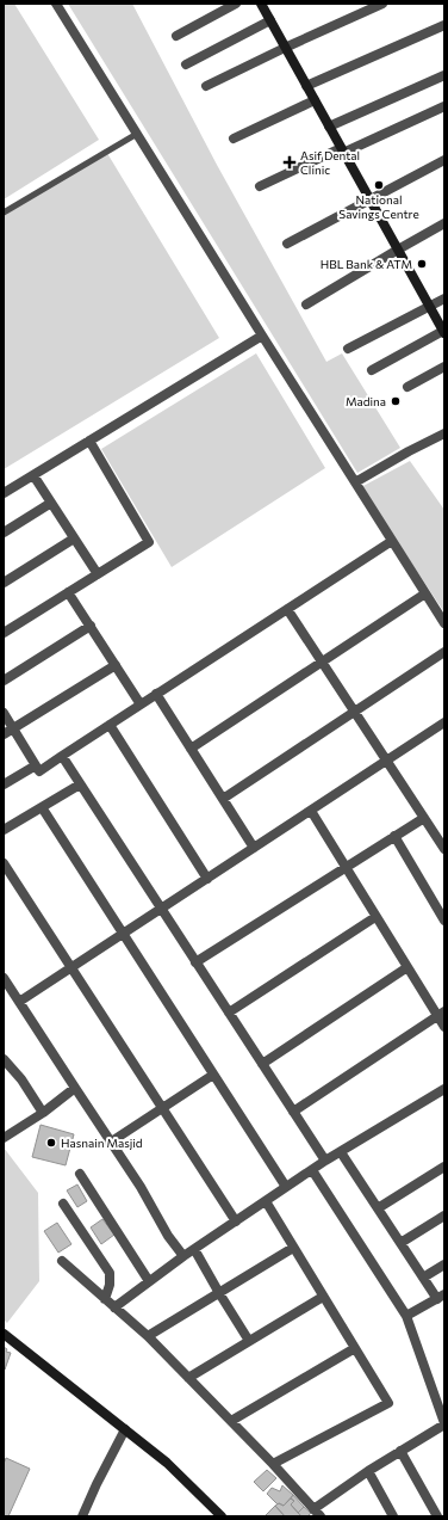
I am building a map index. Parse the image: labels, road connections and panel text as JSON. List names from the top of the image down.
{
  "places": {
    "health": ["Asif Dental Clinic"],
    "other": [
      "National Savings Centre",
      "HBL Bank & ATM",
      "Madina",
      "Hasnain Masjid"
    ]
  }
}
